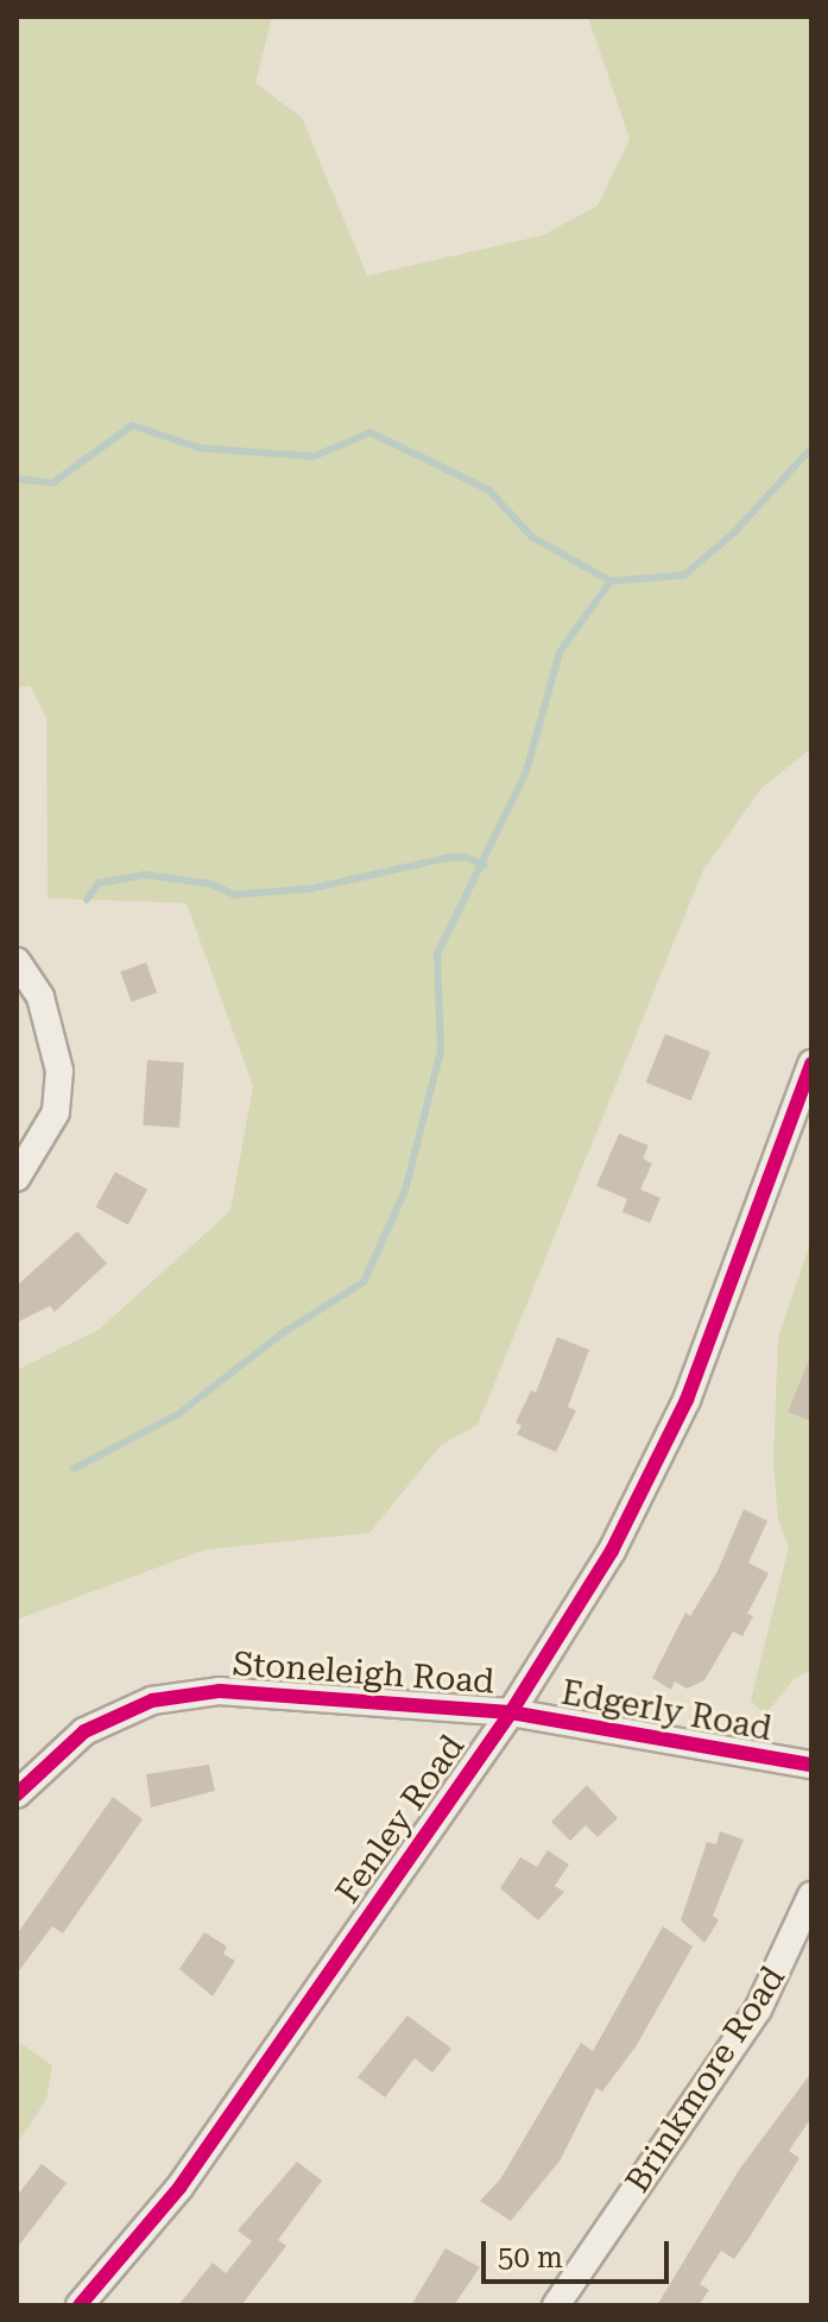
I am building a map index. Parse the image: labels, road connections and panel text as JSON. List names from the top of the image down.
{
  "streets": {
    "street": [
      "Stoneleigh Road",
      "Edgerly Road",
      "Fenley Road",
      "Brinkmore Road"
    ]
  },
  "crossings": [
    ["Stoneleigh Road", "Edgerly Road"],
    ["Stoneleigh Road", "Fenley Road"],
    ["Edgerly Road", "Fenley Road"]
  ],
  "scale_bar": "50 m"
}
